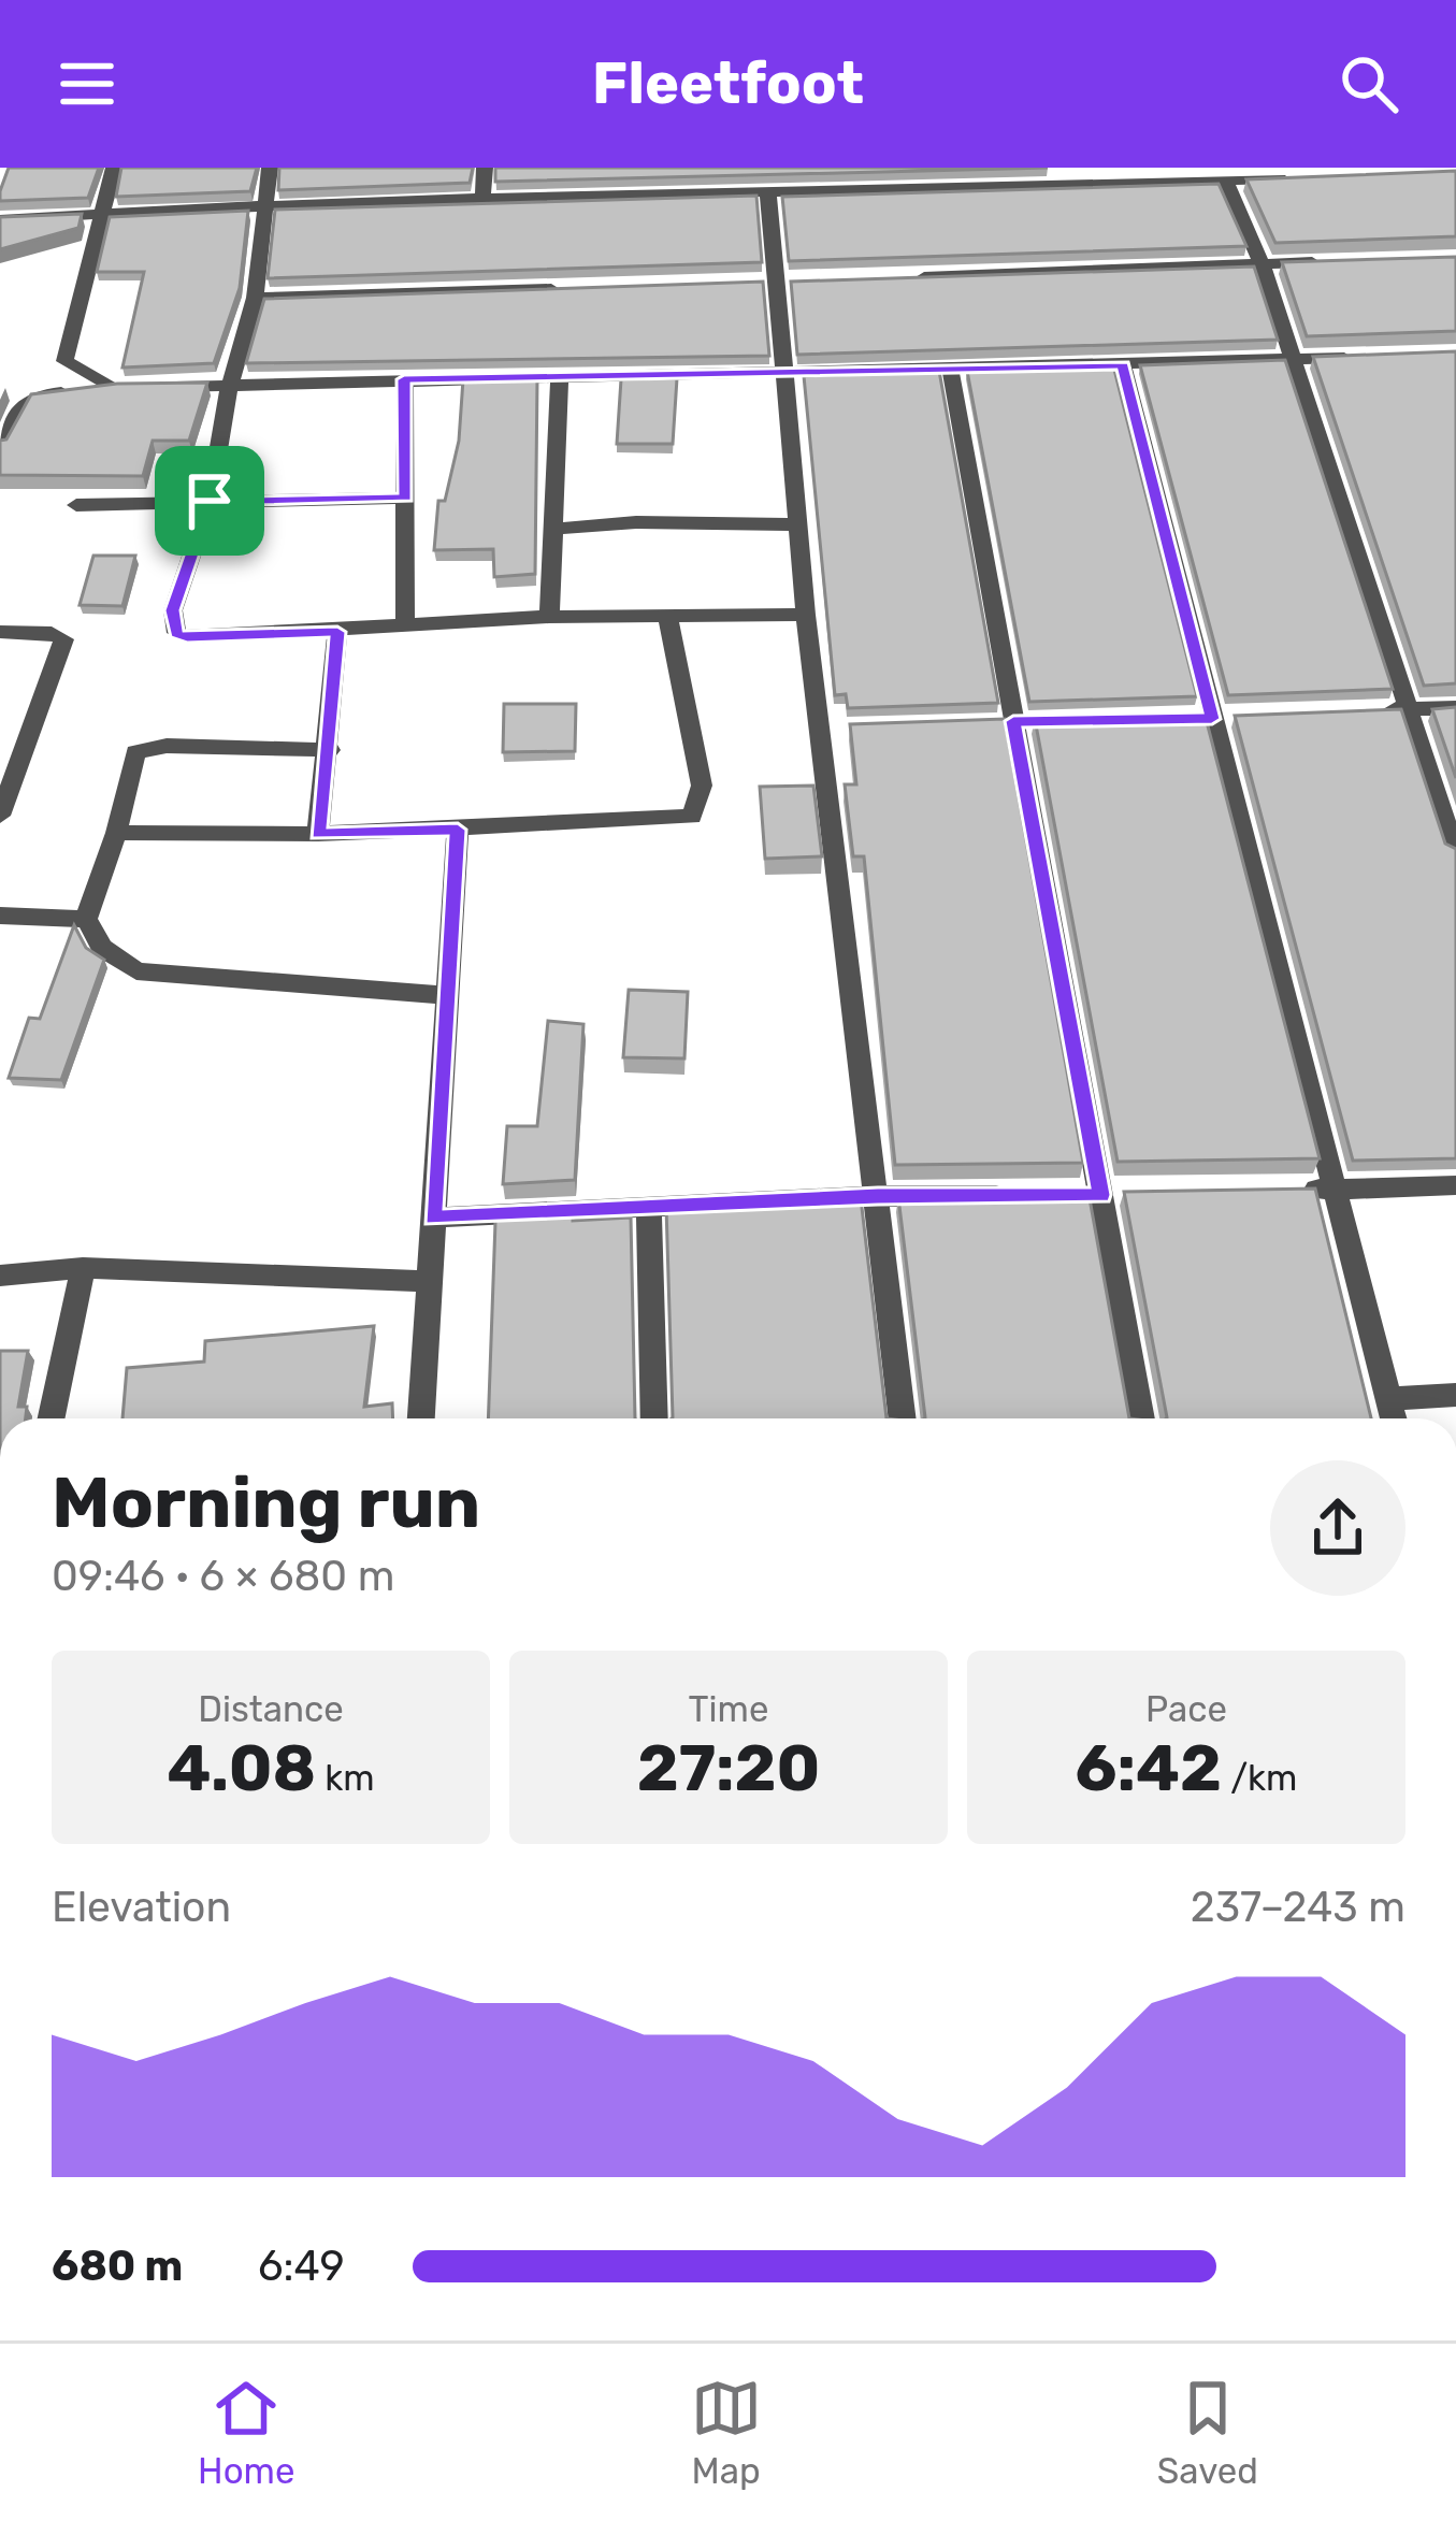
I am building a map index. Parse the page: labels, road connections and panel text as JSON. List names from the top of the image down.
{
  "page": {
    "header": "Fleetfoot",
    "heading": ["Morning run", "09:46 · 6 × 680 m"],
    "stats": [
      ["Distance", "4.08 km"],
      ["Time", "27:20"],
      ["Pace", "6:42 /km"]
    ],
    "chart": ["Elevation", "237–243 m"],
    "list": [
      {
        "name": "680 m",
        "note": "6:49"
      }
    ],
    "tabs": ["Home", "Map", "Saved"]
  }
}
